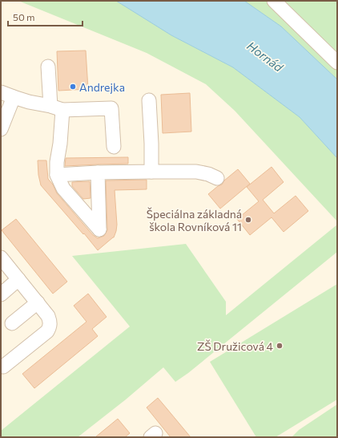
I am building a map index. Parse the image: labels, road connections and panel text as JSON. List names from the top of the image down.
{
  "water": ["Hornád"],
  "places": ["Andrejka", "Špeciálna základná škola Rovníková 11", "ZŠ Družicová 4"],
  "scale_bar": "50 m"
}
